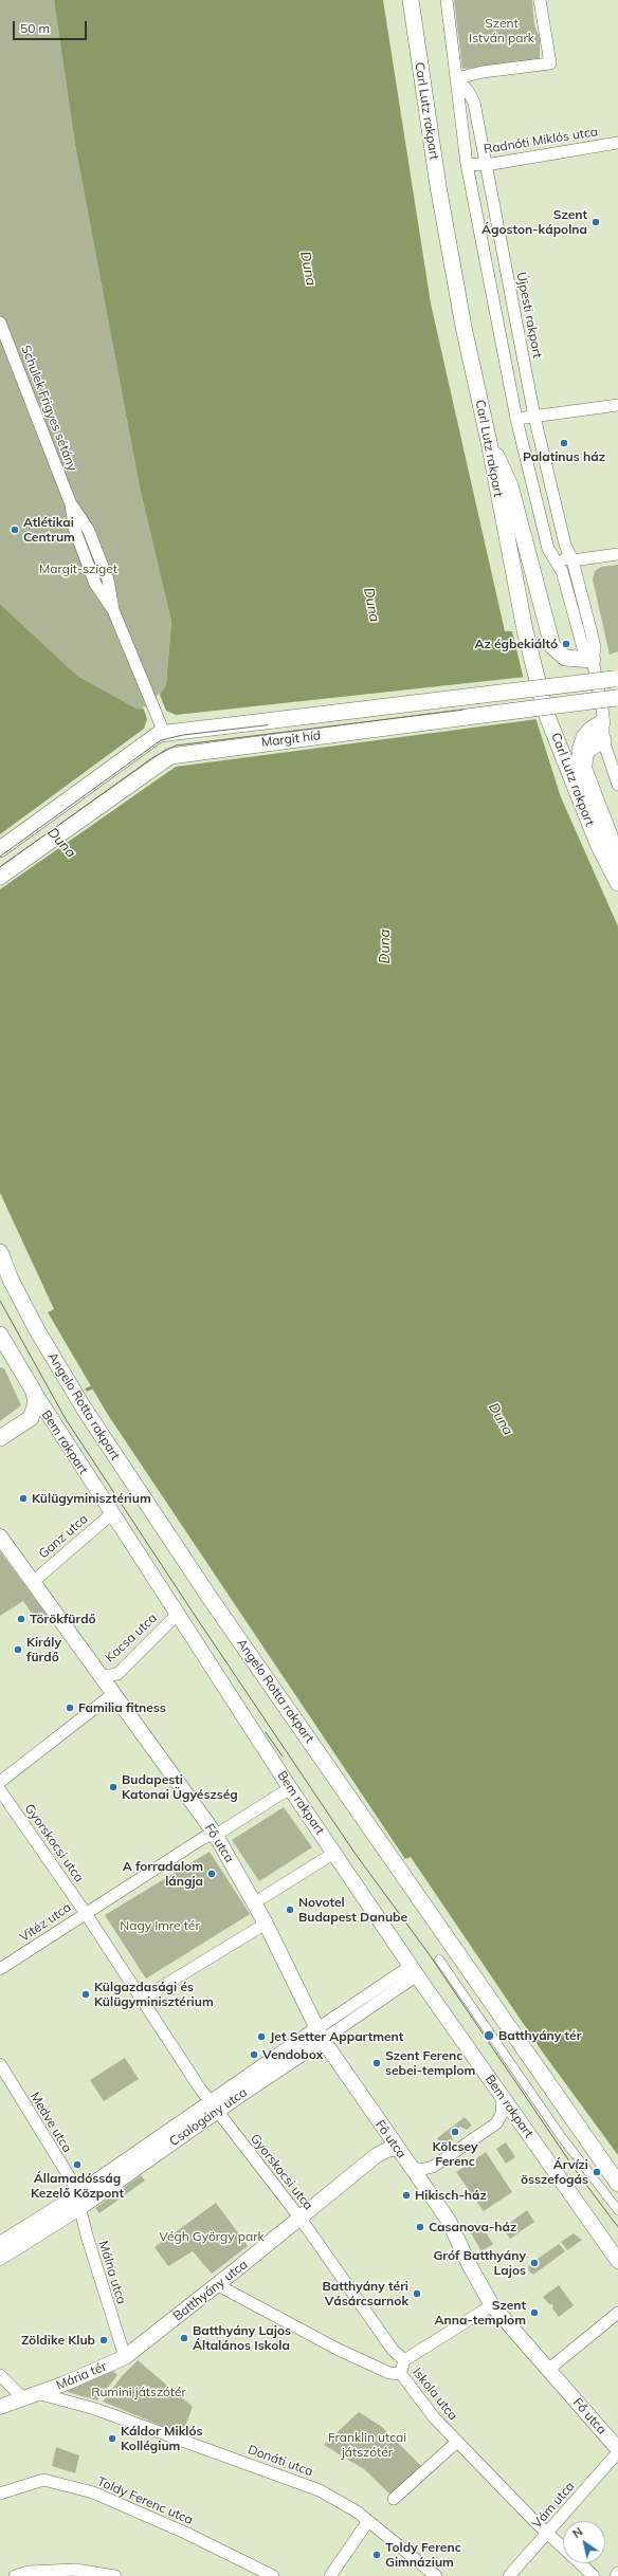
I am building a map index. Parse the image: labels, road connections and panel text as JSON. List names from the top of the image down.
{
  "streets": {
    "main road": [
      "Carl Lutz rakpart",
      "Margit híd",
      "Angelo Rotta rakpart",
      "Bem rakpart"
    ],
    "street": [
      "Radnóti Miklós utca",
      "Újpesti rakpart",
      "Schulek Frigyes sétány",
      "Ganz utca",
      "Kacsa utca",
      "Gyorskocsi utca",
      "Fő utca",
      "Vitéz utca",
      "Csalogány utca",
      "Medve utca",
      "Málna utca",
      "Batthyány utca",
      "Mária tér",
      "Iskola utca",
      "Donáti utca",
      "Toldy Ferenc utca",
      "Vám utca"
    ]
  },
  "crossings": [
    ["Radnóti Miklós utca", "Újpesti rakpart"],
    ["Schulek Frigyes sétány", "Margit híd"],
    ["Bem rakpart", "Ganz utca"],
    ["Bem rakpart", "Kacsa utca"],
    ["Bem rakpart", "Csalogány utca"],
    ["Ganz utca", "Fő utca"],
    ["Kacsa utca", "Fő utca"],
    ["Gyorskocsi utca", "Vitéz utca"],
    ["Gyorskocsi utca", "Csalogány utca"],
    ["Gyorskocsi utca", "Batthyány utca"],
    ["Fő utca", "Csalogány utca"],
    ["Fő utca", "Batthyány utca"],
    ["Fő utca", "Vám utca"],
    ["Csalogány utca", "Medve utca"],
    ["Csalogány utca", "Málna utca"],
    ["Medve utca", "Málna utca"],
    ["Málna utca", "Batthyány utca"],
    ["Málna utca", "Mária tér"],
    ["Batthyány utca", "Mária tér"],
    ["Batthyány utca", "Iskola utca"],
    ["Mária tér", "Donáti utca"],
    ["Iskola utca", "Vám utca"]
  ],
  "water": ["Duna"],
  "parks": [
    "Szent István park",
    "Margit-sziget",
    "Nagy Imre tér",
    "Végh György park",
    "Rumini játszótér",
    "Franklin utcai játszótér"
  ],
  "places": [
    "Szent Ágoston-kápolna",
    "Palatinus ház",
    "Atlétikai Centrum",
    "Az égbekiáltó",
    "Külügyminisztérium",
    "Törökfürdő",
    "Király fürdő",
    "Familia fitness",
    "Budapesti Katonai Ügyészség",
    "A forradalom lángja",
    "Novotel Budapest Danube",
    "Külgazdasági és Külügyminisztérium",
    "Batthyány tér",
    "Jet Setter Appartment",
    "Vendobox",
    "Szent Ferenc sebei-templom",
    "Kölcsey Ferenc",
    "Államadósság Kezelő Központ",
    "Árvízi összefogás",
    "Hikisch-ház",
    "Casanova-ház",
    "Gróf Batthyány Lajos",
    "Batthyány téri Vásárcsarnok",
    "Szent Anna-templom",
    "Batthyány Lajos Általános Iskola",
    "Zöldike Klub",
    "Káldor Miklós Kollégium",
    "Toldy Ferenc Gimnázium"
  ],
  "scale_bar": "50 m",
  "north": "top left"
}
